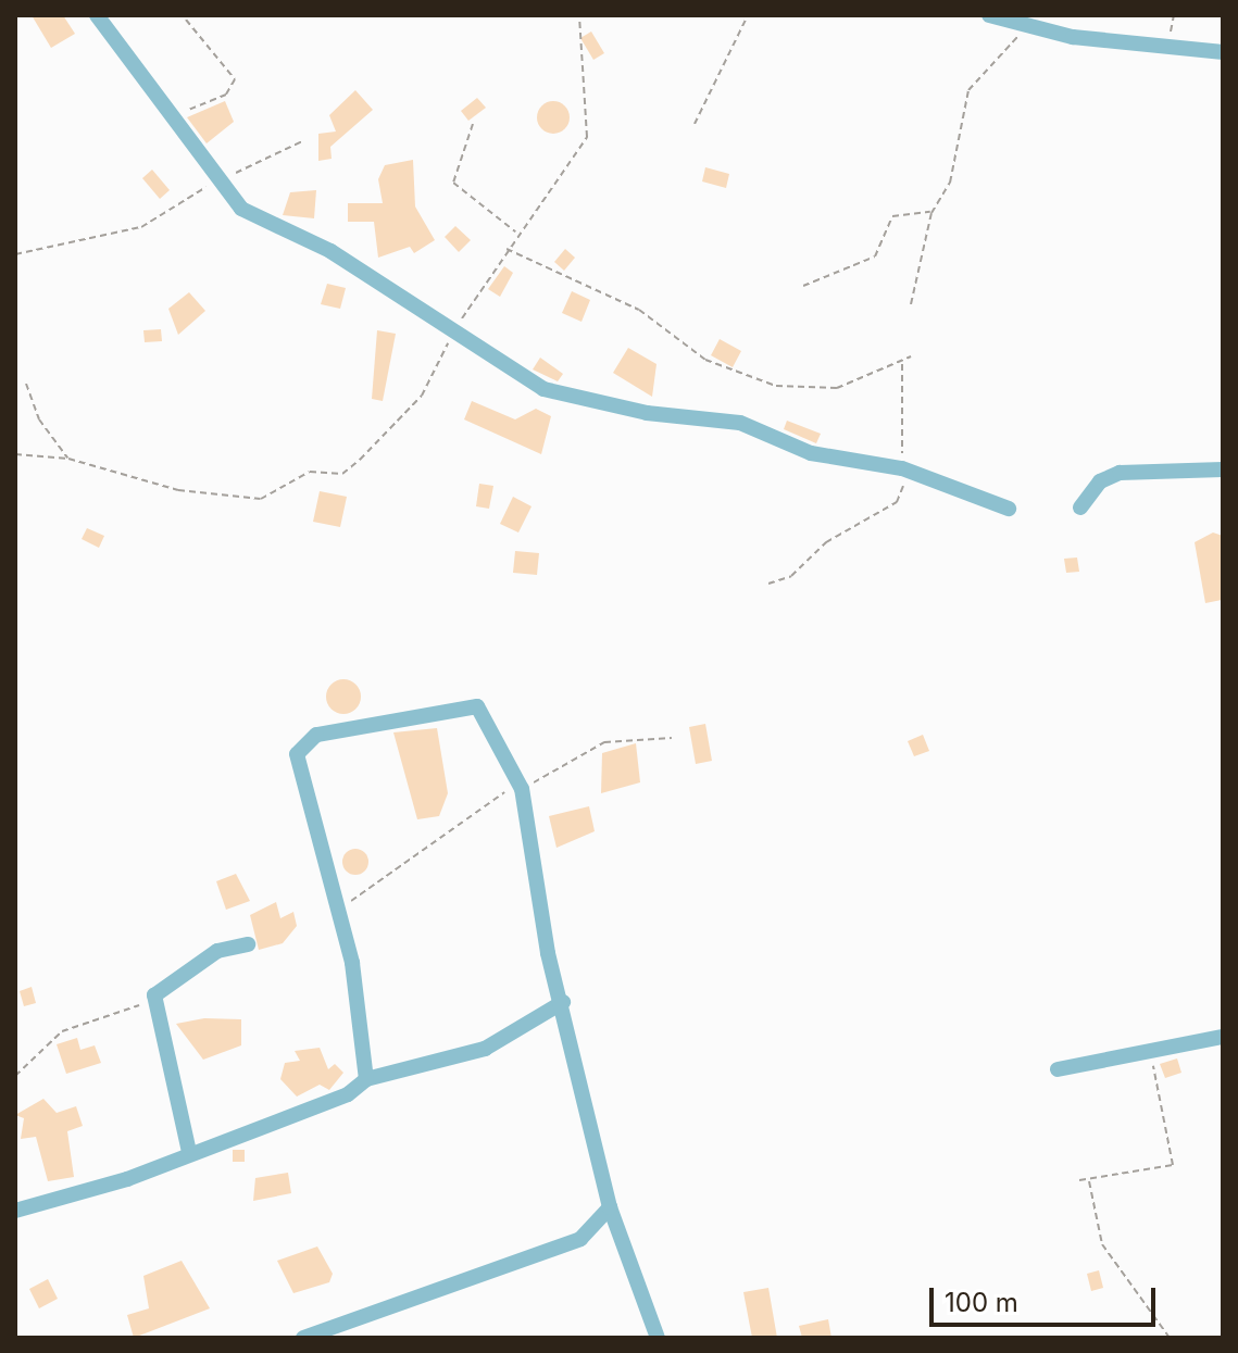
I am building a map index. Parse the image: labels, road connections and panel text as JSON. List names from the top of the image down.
{
  "scale_bar": "100 m"
}
